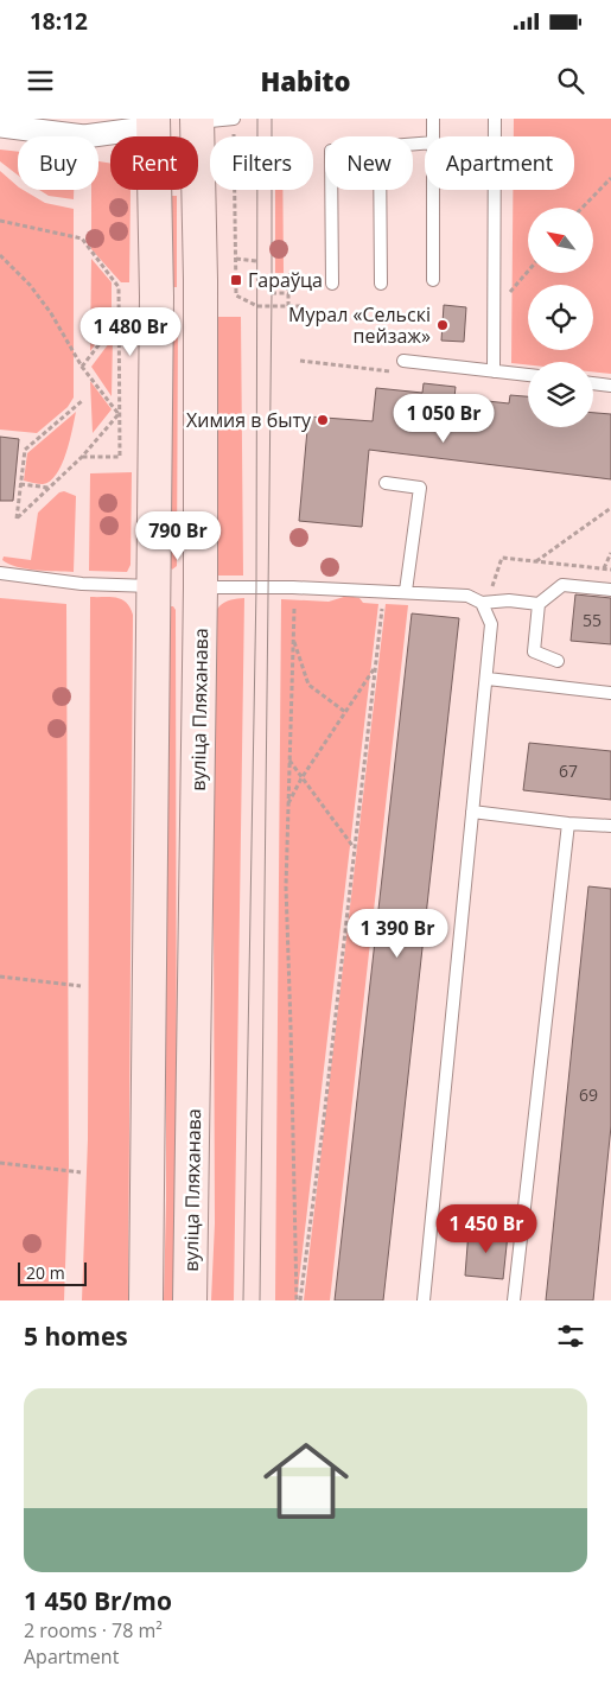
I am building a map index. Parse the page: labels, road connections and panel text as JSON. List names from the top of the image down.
{
  "streets": {
    "main road": ["вуліца Пляханава"]
  },
  "places": {
    "transit": ["Гараўца"],
    "other": ["Мурал «Сельскі пейзаж»", "Химия в быту"]
  },
  "house_numbers": ["55", "67", "69"],
  "scale_bar": "20 m",
  "north": "top left",
  "page": {
    "status": "18:12",
    "header": "Habito",
    "chip": [
      "Buy",
      "Rent",
      "Filters",
      "New",
      "Apartment"
    ],
    "price": [
      "1 480 Br",
      "1 050 Br",
      "790 Br",
      "1 390 Br",
      "1 450 Br"
    ],
    "scale": "20 m",
    "heading": "5 homes",
    "list": [
      {
        "name": "1 450 Br/mo",
        "note": "2 rooms · 78 m² · Apartment"
      }
    ]
  }
}
